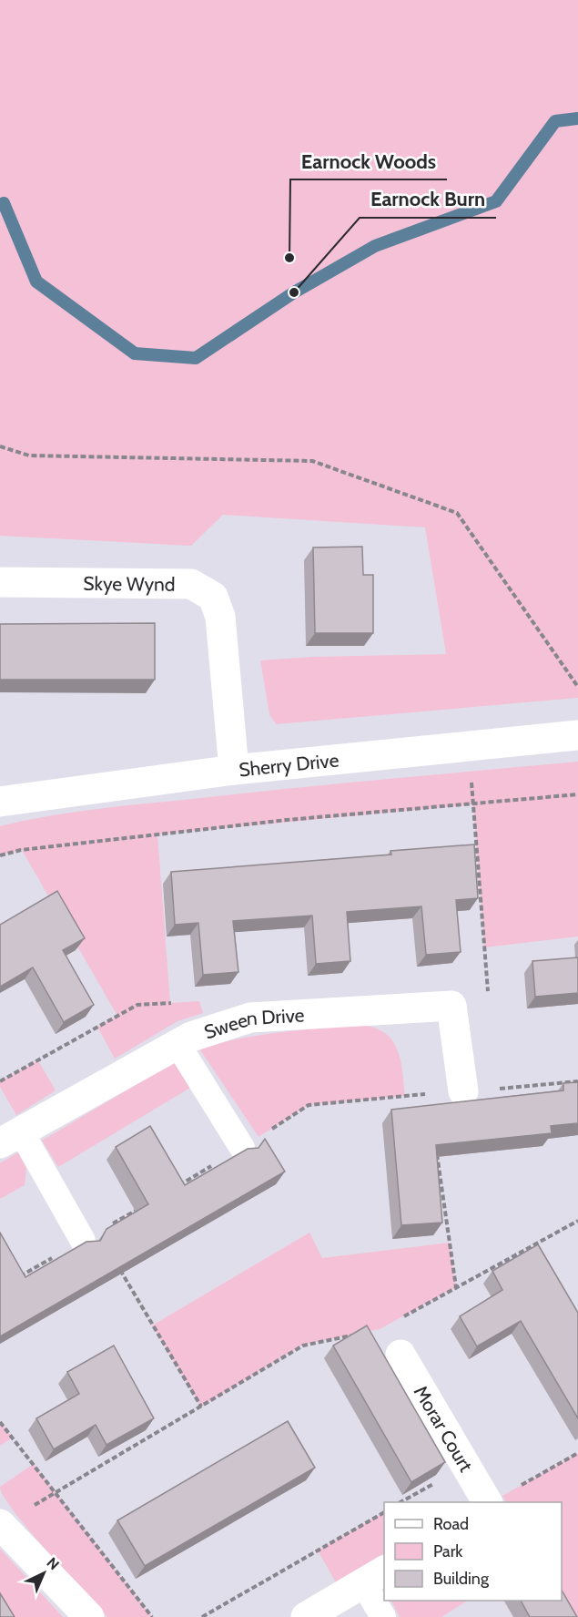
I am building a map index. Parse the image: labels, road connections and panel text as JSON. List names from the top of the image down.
{
  "streets": {
    "street": [
      "Skye Wynd",
      "Sherry Drive",
      "Sween Drive",
      "Morar Court"
    ]
  },
  "crossings": [
    ["Skye Wynd", "Sherry Drive"]
  ],
  "places": ["Earnock Woods", "Earnock Burn"],
  "legend": ["Road", "Park", "Building"],
  "north": "top right"
}
